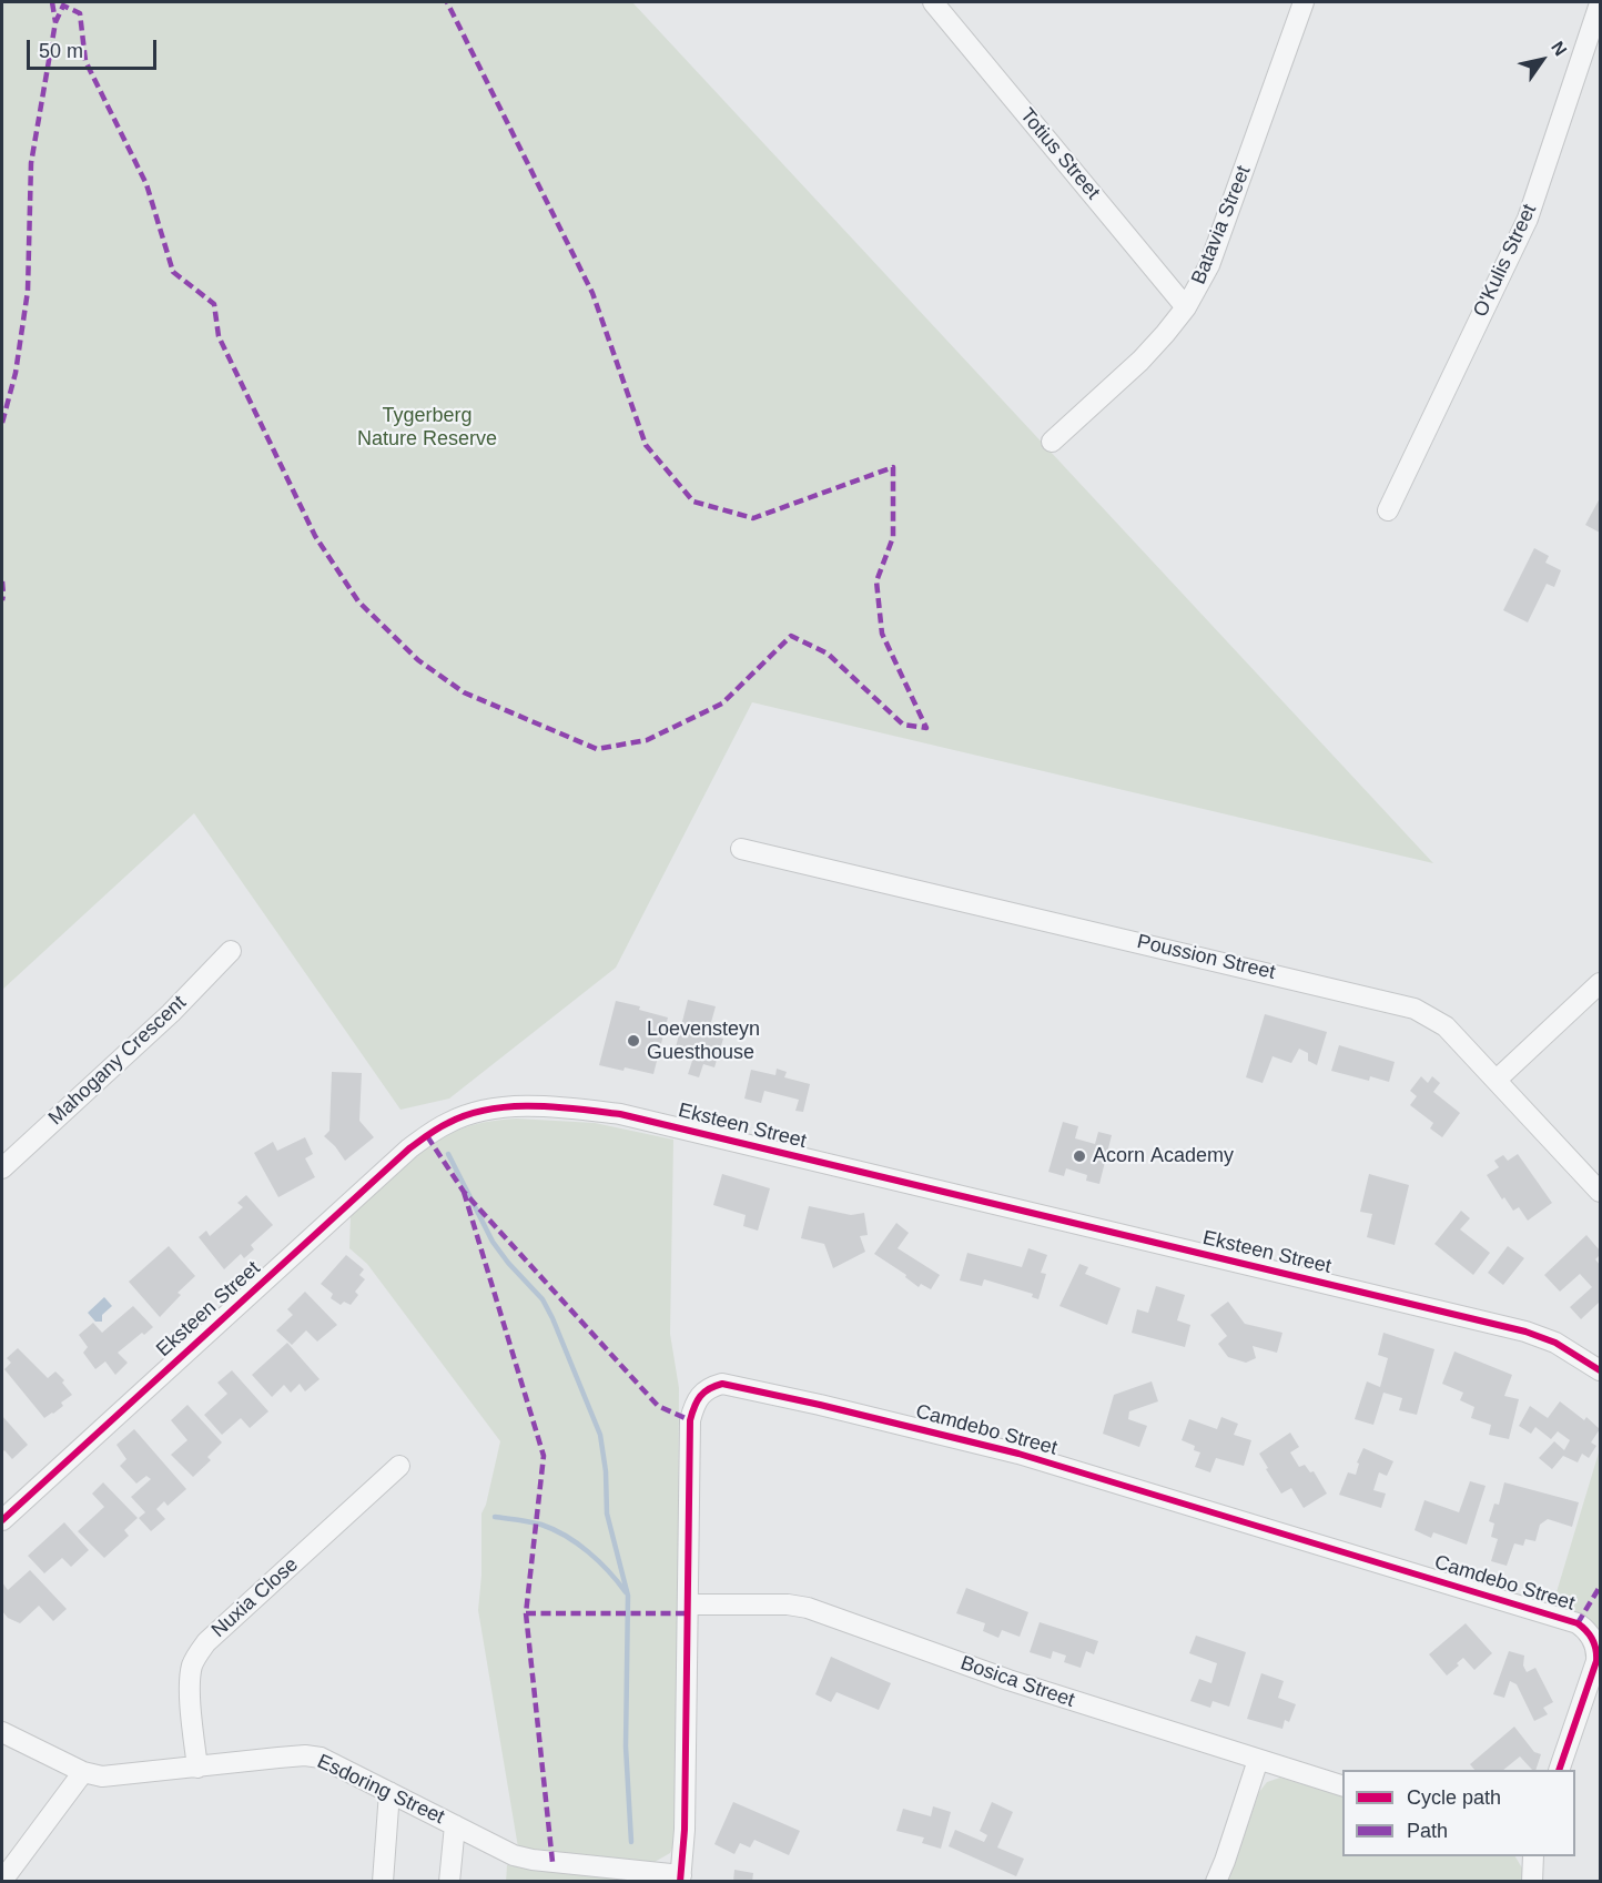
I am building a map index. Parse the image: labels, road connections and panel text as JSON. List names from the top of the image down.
{
  "streets": {
    "street": [
      "Totius Street",
      "Batavia Street",
      "O'Kulis Street",
      "Poussion Street",
      "Mahogany Crescent",
      "Eksteen Street",
      "Camdebo Street",
      "Nuxia Close",
      "Bosica Street",
      "Esdoring Street"
    ]
  },
  "crossings": [
    ["Totius Street", "Batavia Street"],
    ["Camdebo Street", "Bosica Street"],
    ["Camdebo Street", "Esdoring Street"],
    ["Nuxia Close", "Esdoring Street"]
  ],
  "parks": ["Tygerberg Nature Reserve"],
  "places": ["Loevensteyn Guesthouse", "Acorn Academy"],
  "legend": ["Cycle path", "Path"],
  "scale_bar": "50 m",
  "north": "top right"
}
